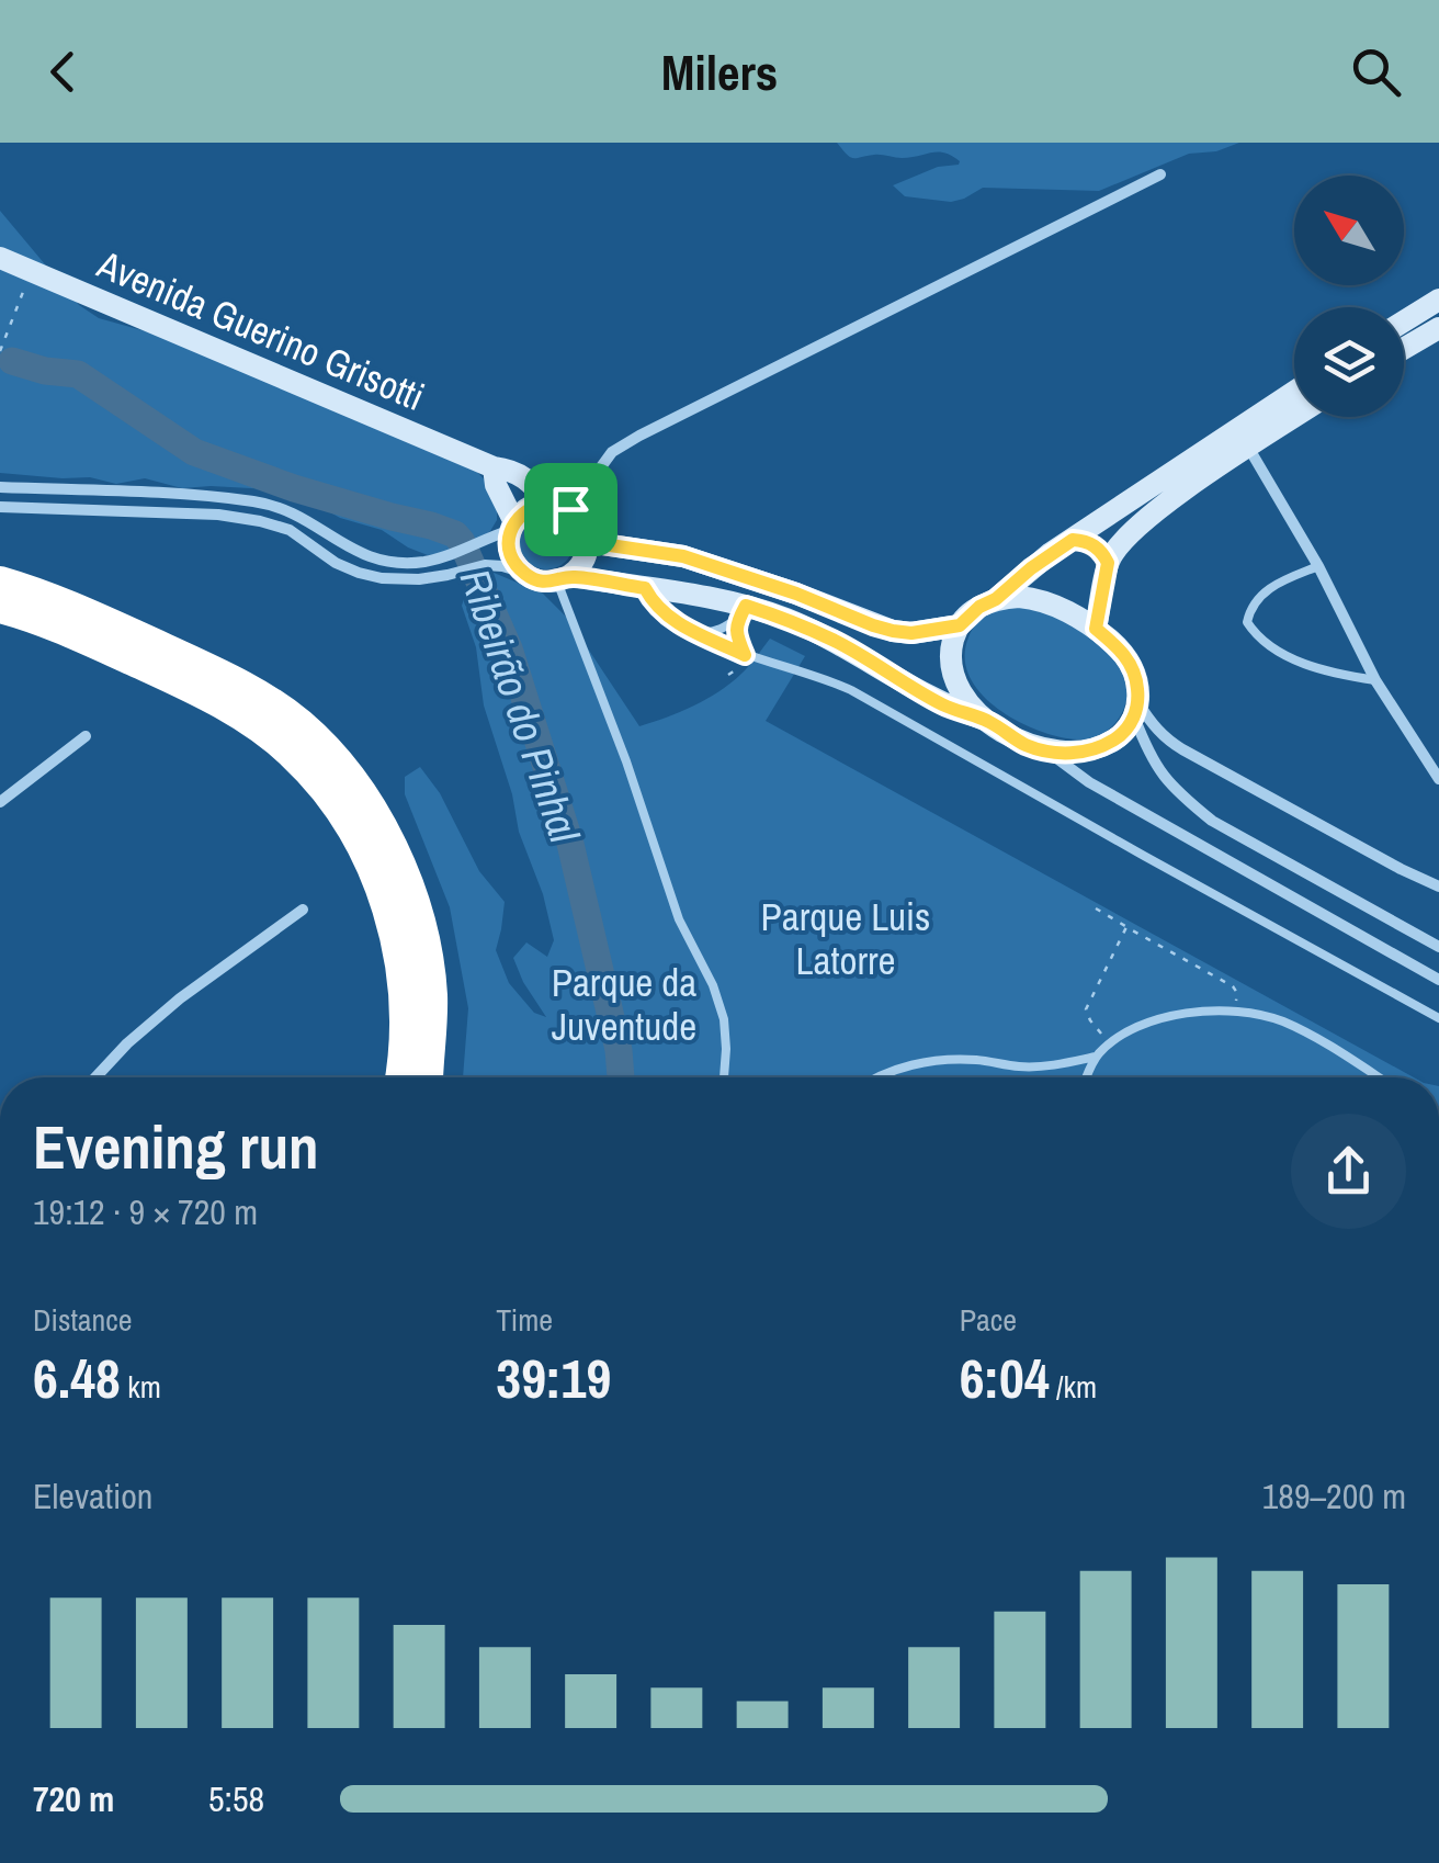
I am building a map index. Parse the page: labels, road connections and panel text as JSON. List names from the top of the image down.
{
  "streets": {
    "main road": ["Avenida Guerino Grisotti"]
  },
  "water": ["Ribeirão do Pinhal"],
  "parks": ["Parque Luis Latorre", "Parque da Juventude"],
  "north": "top left",
  "page": {
    "header": "Milers",
    "heading": ["Evening run", "19:12 · 9 × 720 m"],
    "stats": [
      ["Distance", "6.48 km"],
      ["Time", "39:19"],
      ["Pace", "6:04 /km"]
    ],
    "chart": ["Elevation", "189–200 m"],
    "list": [
      {
        "name": "720 m",
        "note": "5:58"
      }
    ]
  }
}
